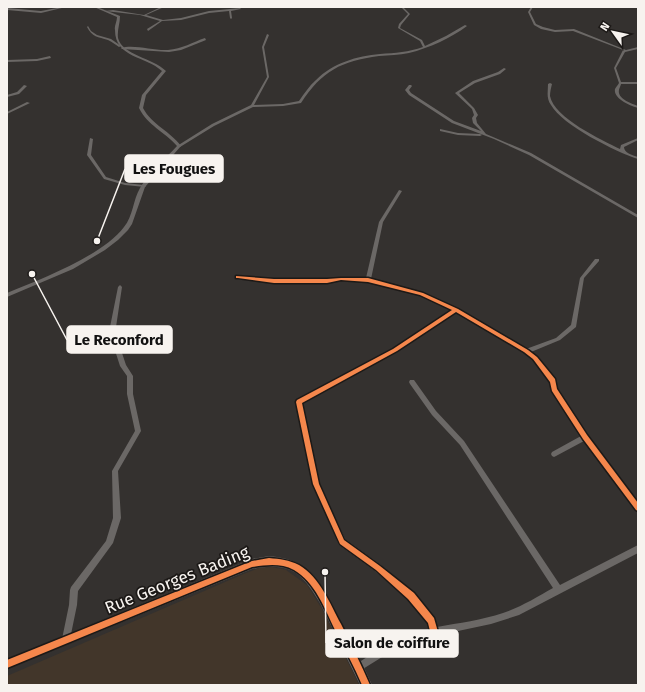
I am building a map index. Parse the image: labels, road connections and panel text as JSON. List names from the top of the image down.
{
  "streets": {
    "street": ["Rue Georges Bading"]
  },
  "places": ["Les Fougues", "Le Reconford", "Salon de coiffure"],
  "north": "top left"
}
